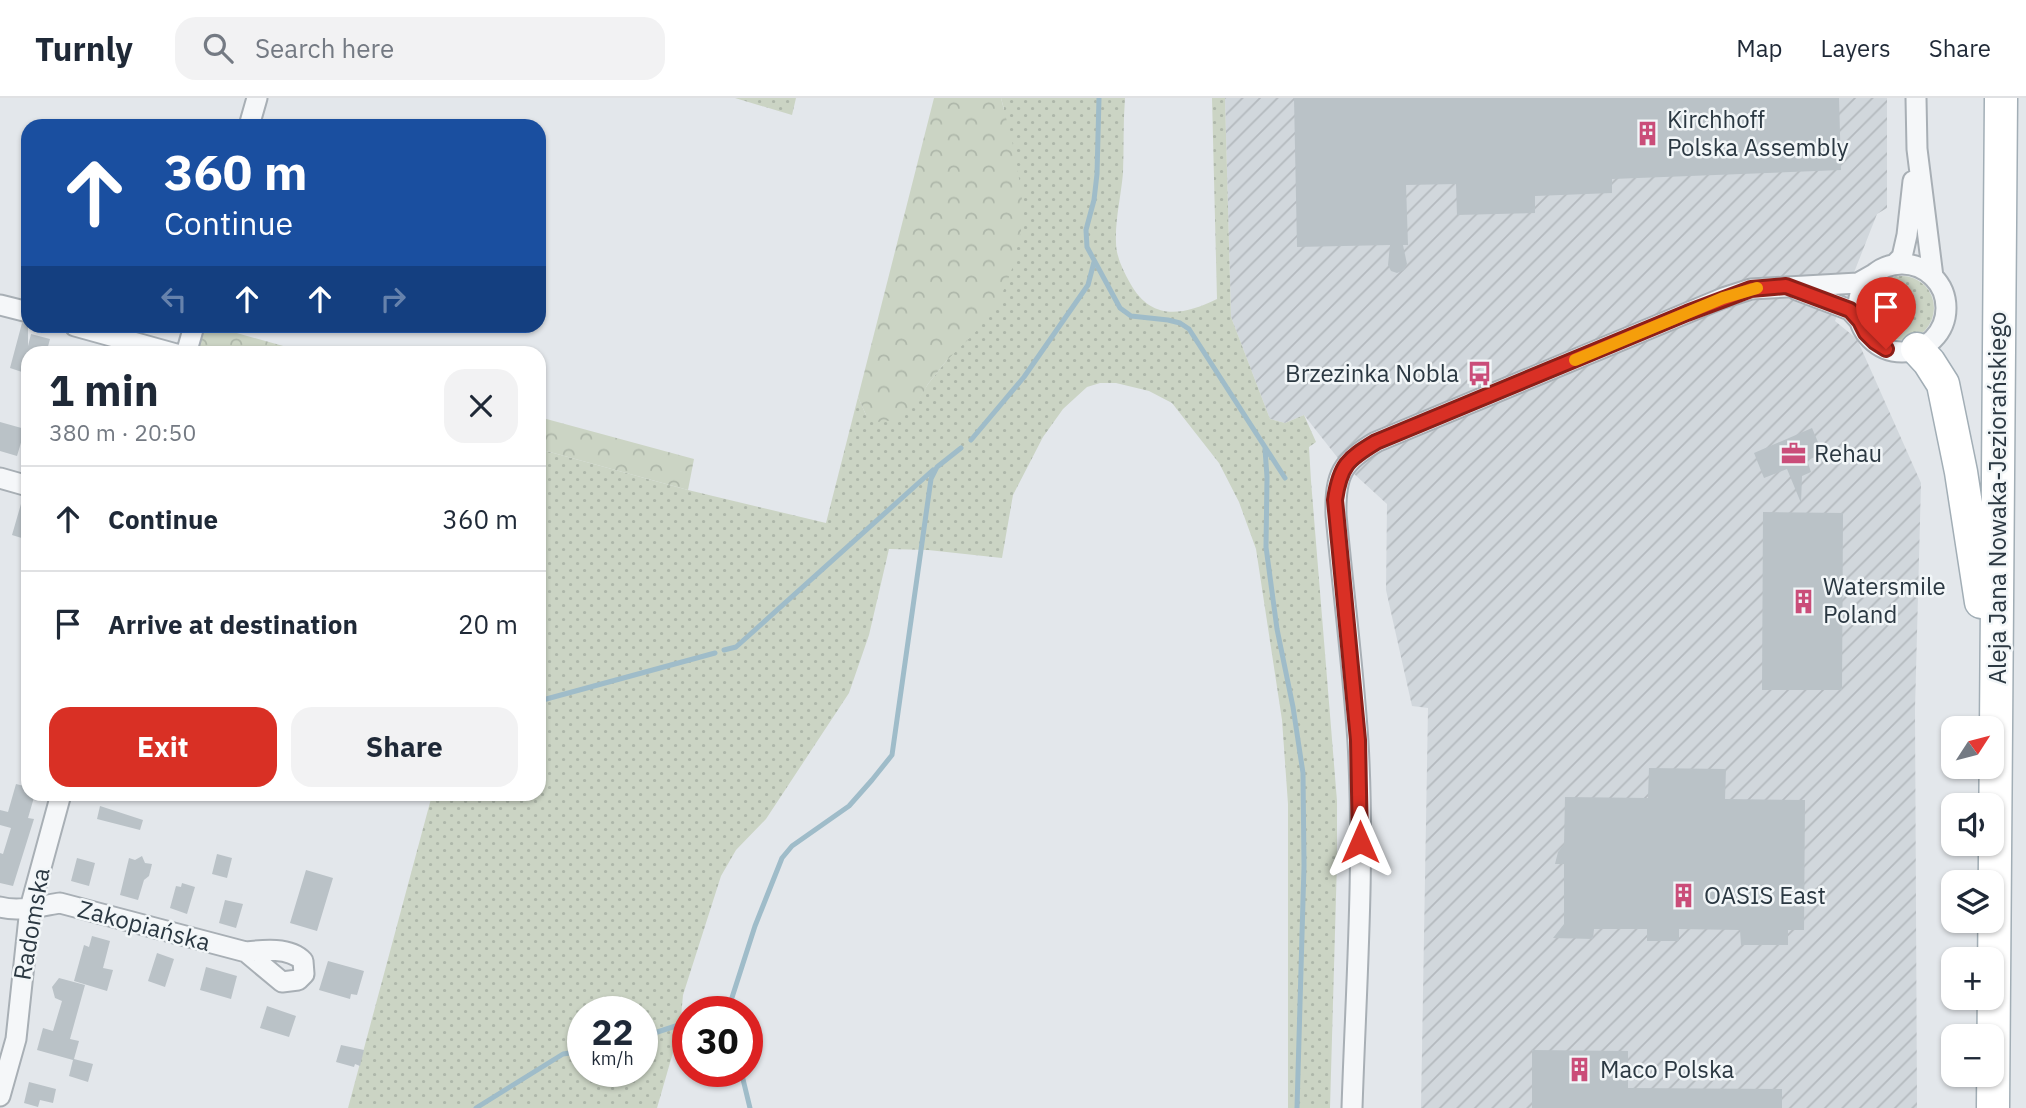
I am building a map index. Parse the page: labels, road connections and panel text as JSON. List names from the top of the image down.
{
  "streets": {
    "main road": ["Aleja Jana Nowaka-Jeziorańskiego"],
    "street": ["Radomska", "Zakopiańska"]
  },
  "crossings": [
    ["Radomska", "Zakopiańska"]
  ],
  "places": {
    "building": [
      "Kirchhoff Polska Assembly",
      "Watersmile Poland",
      "OASIS East",
      "Maco Polska"
    ],
    "bus stop": ["Brzezinka Nobla"],
    "office": ["Rehau"]
  },
  "north": "top right",
  "page": {
    "header": "Turnly",
    "search": "Search here",
    "nav": ["Map", "Layers", "Share"],
    "turn": ["360 m", "Continue"],
    "heading": ["1 min", "380 m · 20:50"],
    "list": [
      {
        "name": "Continue",
        "value": "360 m"
      },
      {
        "name": "Arrive at destination",
        "value": "20 m"
      }
    ],
    "buttons": ["Exit", "Share"],
    "map_buttons": ["+", "−"],
    "speed": "22 km/h",
    "limit": "30"
  }
}
